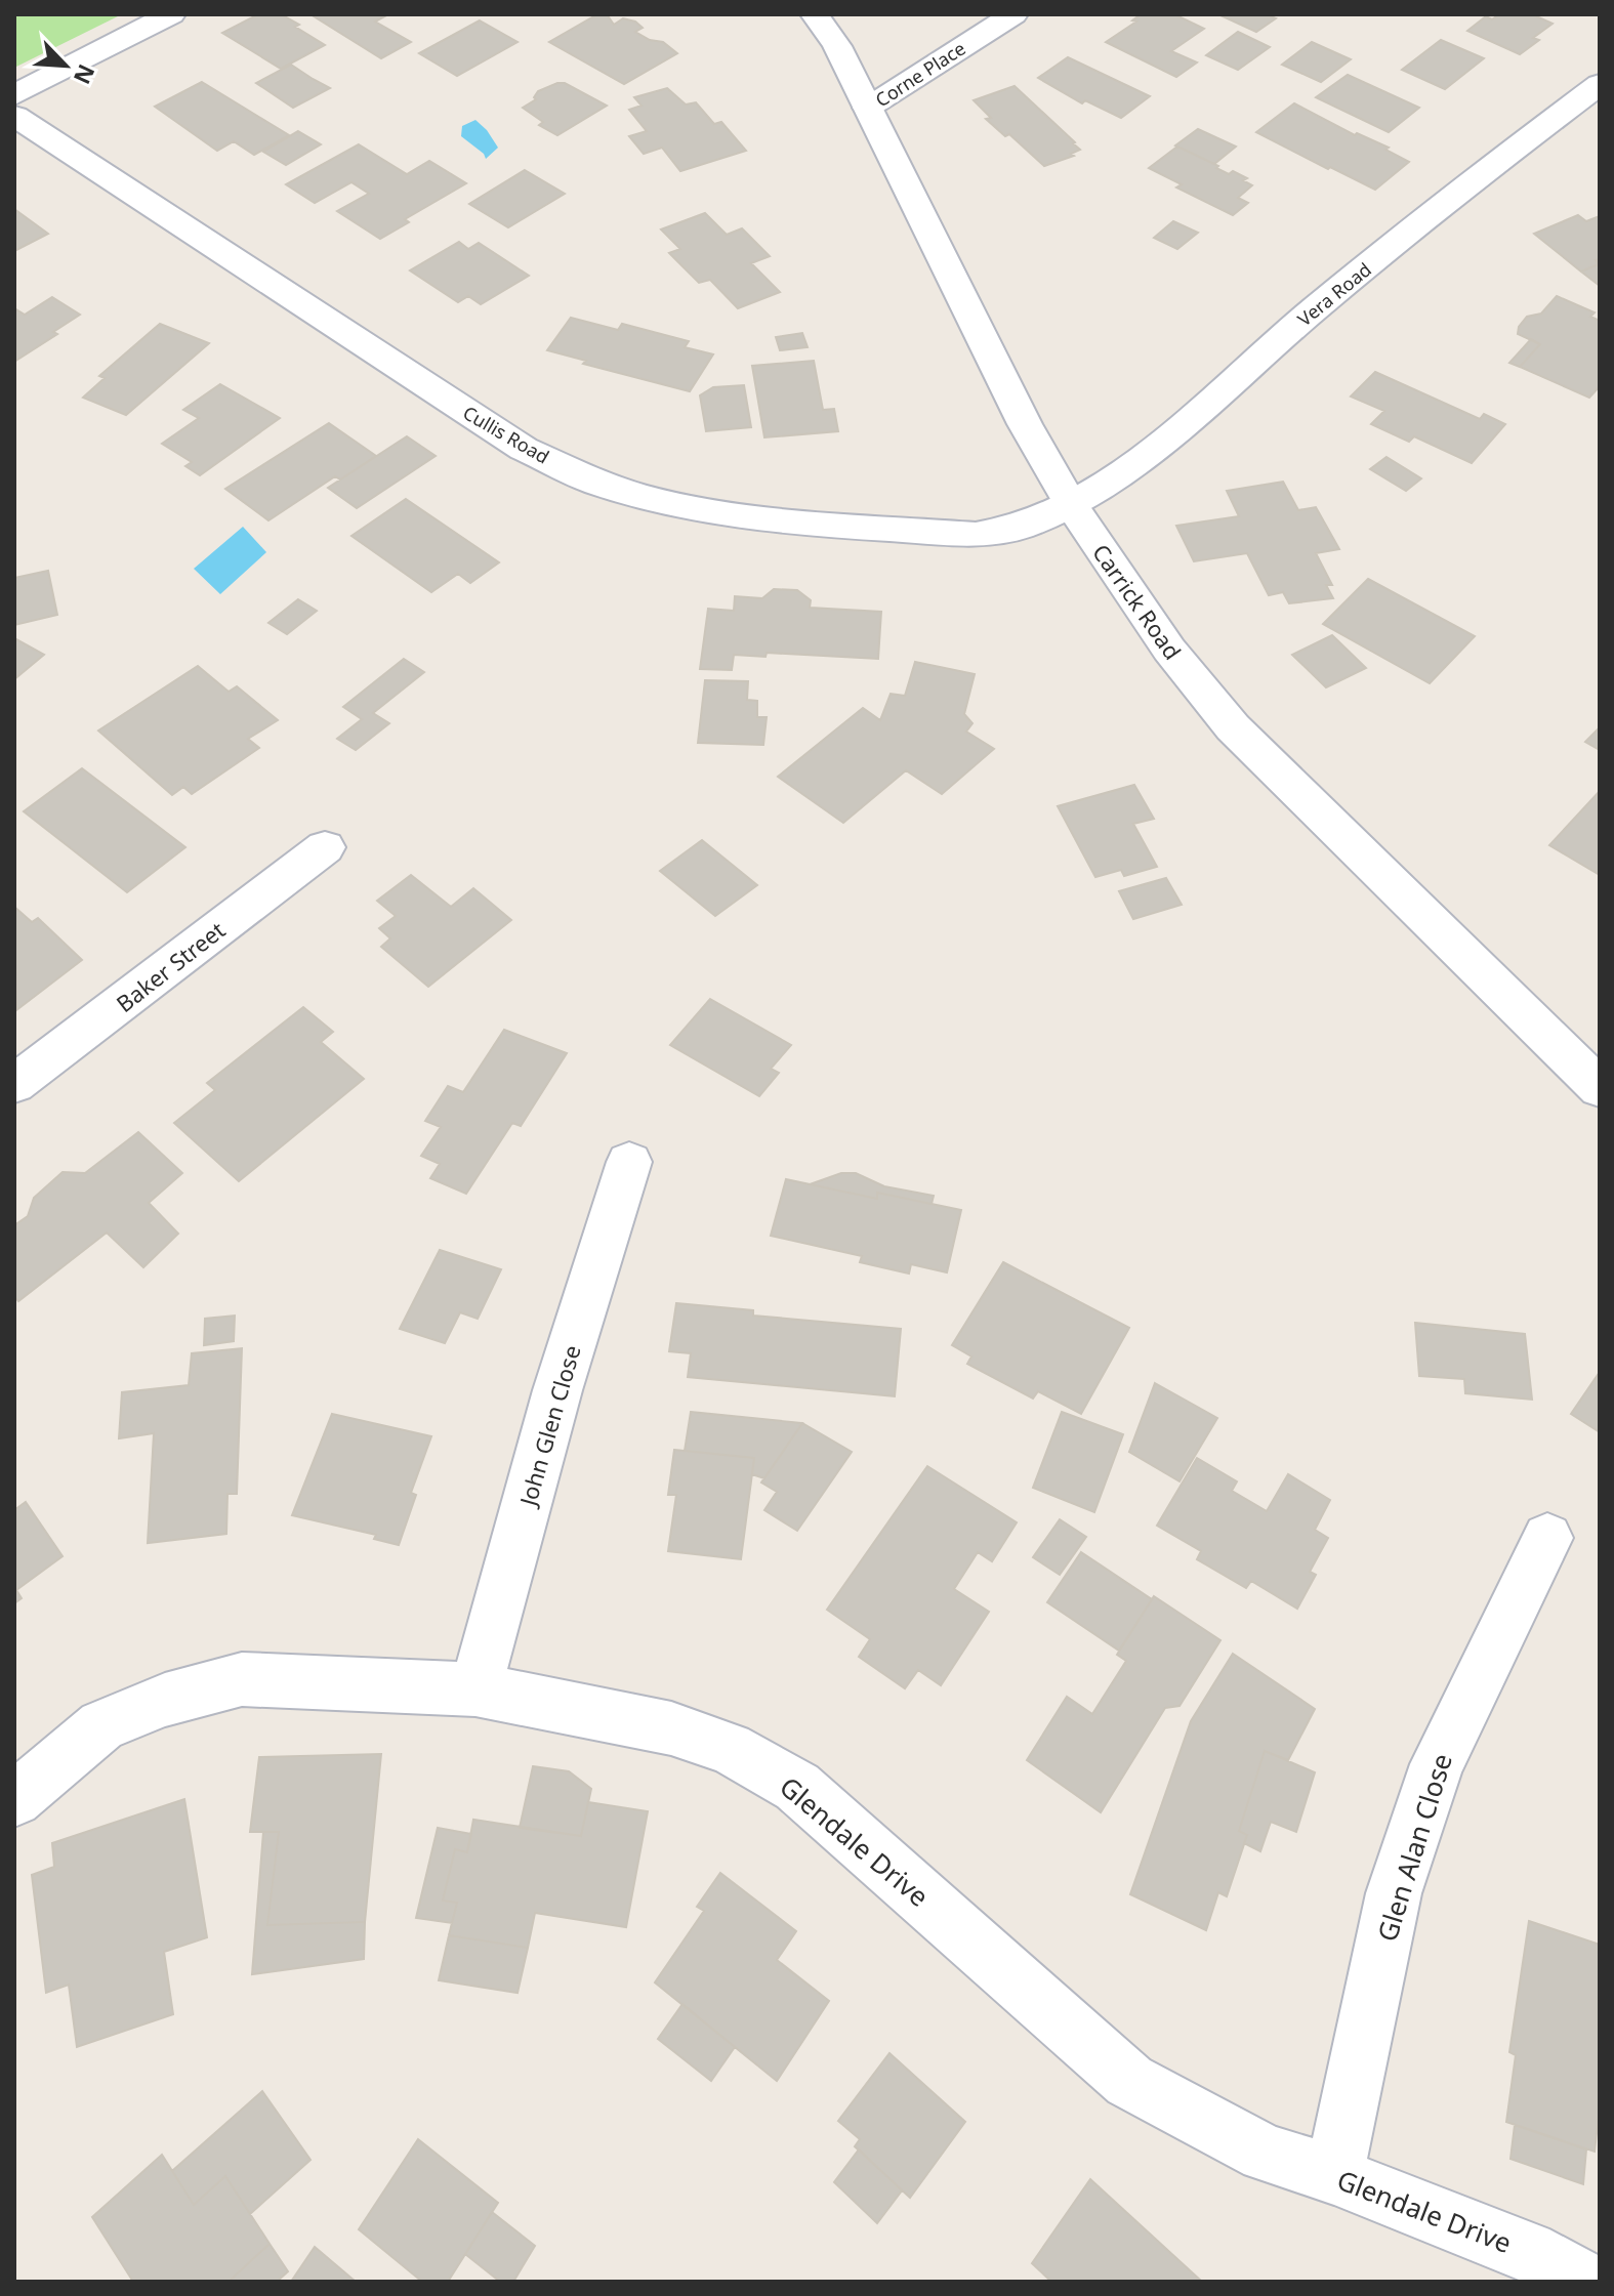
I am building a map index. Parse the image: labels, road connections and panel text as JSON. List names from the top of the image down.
{
  "streets": {
    "street": [
      "Corne Place",
      "Vera Road",
      "Cullis Road",
      "Carrick Road",
      "Baker Street",
      "John Glen Close",
      "Glendale Drive",
      "Glen Alan Close"
    ]
  },
  "crossings": [
    ["Corne Place", "Carrick Road"],
    ["Vera Road", "Cullis Road"],
    ["Vera Road", "Carrick Road"],
    ["Cullis Road", "Carrick Road"],
    ["John Glen Close", "Glendale Drive"],
    ["Glendale Drive", "Glen Alan Close"]
  ],
  "north": "bottom right"
}
